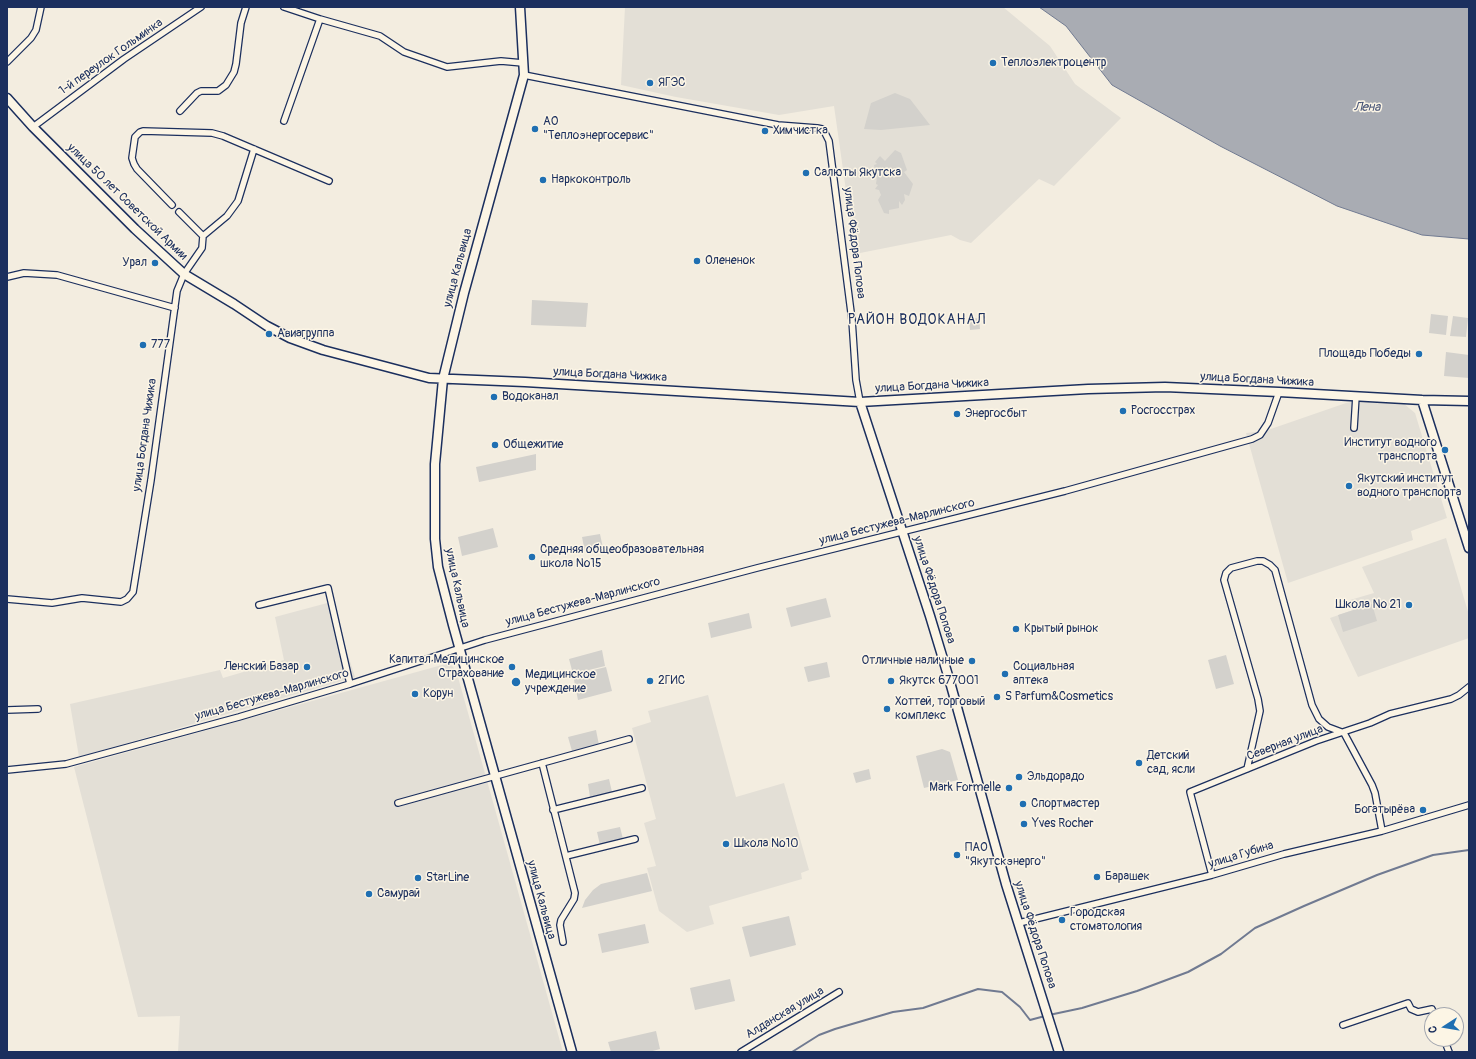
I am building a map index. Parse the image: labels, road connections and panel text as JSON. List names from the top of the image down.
{
  "streets": {
    "street": [
      "1-й переулок Гольминка",
      "улица 50 лет Советской Армии",
      "улица Фёдора Попова",
      "улица Кальвица",
      "улица Богдана Чижика",
      "улица Бестужева-Марлинского",
      "Северная улица",
      "улица Губина",
      "Алданская улица"
    ]
  },
  "crossings": [
    ["1-й переулок Гольминка", "улица 50 лет Советской Армии"],
    ["улица 50 лет Советской Армии", "улица Кальвица"],
    ["улица 50 лет Советской Армии", "улица Богдана Чижика"],
    ["улица Фёдора Попова", "улица Кальвица"],
    ["улица Фёдора Попова", "улица Богдана Чижика"],
    ["улица Фёдора Попова", "улица Бестужева-Марлинского"],
    ["улица Фёдора Попова", "улица Губина"],
    ["улица Кальвица", "улица Богдана Чижика"],
    ["улица Кальвица", "улица Бестужева-Марлинского"],
    ["улица Богдана Чижика", "улица Бестужева-Марлинского"],
    ["Северная улица", "улица Губина"]
  ],
  "districts": ["РАЙОН ВОДОКАНАЛ"],
  "water": ["Лена"],
  "places": [
    "Теплоэлектроцентр",
    "ЯГЭС",
    "АО \"Теплоэнергосервис\"",
    "Химчистка",
    "Салюты Якутска",
    "Наркоконтроль",
    "Олененок",
    "Урал",
    "Авиагруппа",
    "777",
    "Площадь Победы",
    "Водоканал",
    "Росгосстрах",
    "Энергосбыт",
    "Общежитие",
    "Институт водного транспорта",
    "Якутский институт водного транспорта",
    "Средняя общеобразовательная школа №15",
    "Школа № 21",
    "Крытый рынок",
    "Отличные наличные",
    "Ленский Базар",
    "Капитал Медицинское Страхование",
    "Социальная аптека",
    "2ГИС",
    "Якутск 677001",
    "Медицинское учреждение",
    "Корун",
    "S Parfum&Cosmetics",
    "Хоттей, торговый комплекс",
    "Детский сад, ясли",
    "Эльдорадо",
    "Mark Formelle",
    "Спортмастер",
    "Богатырёва",
    "Yves Rocher",
    "Школа №10",
    "ПАО \"Якутскэнерго\"",
    "Барашек",
    "StarLine",
    "Самурай",
    "Городская стоматология"
  ],
  "north": "left"
}
